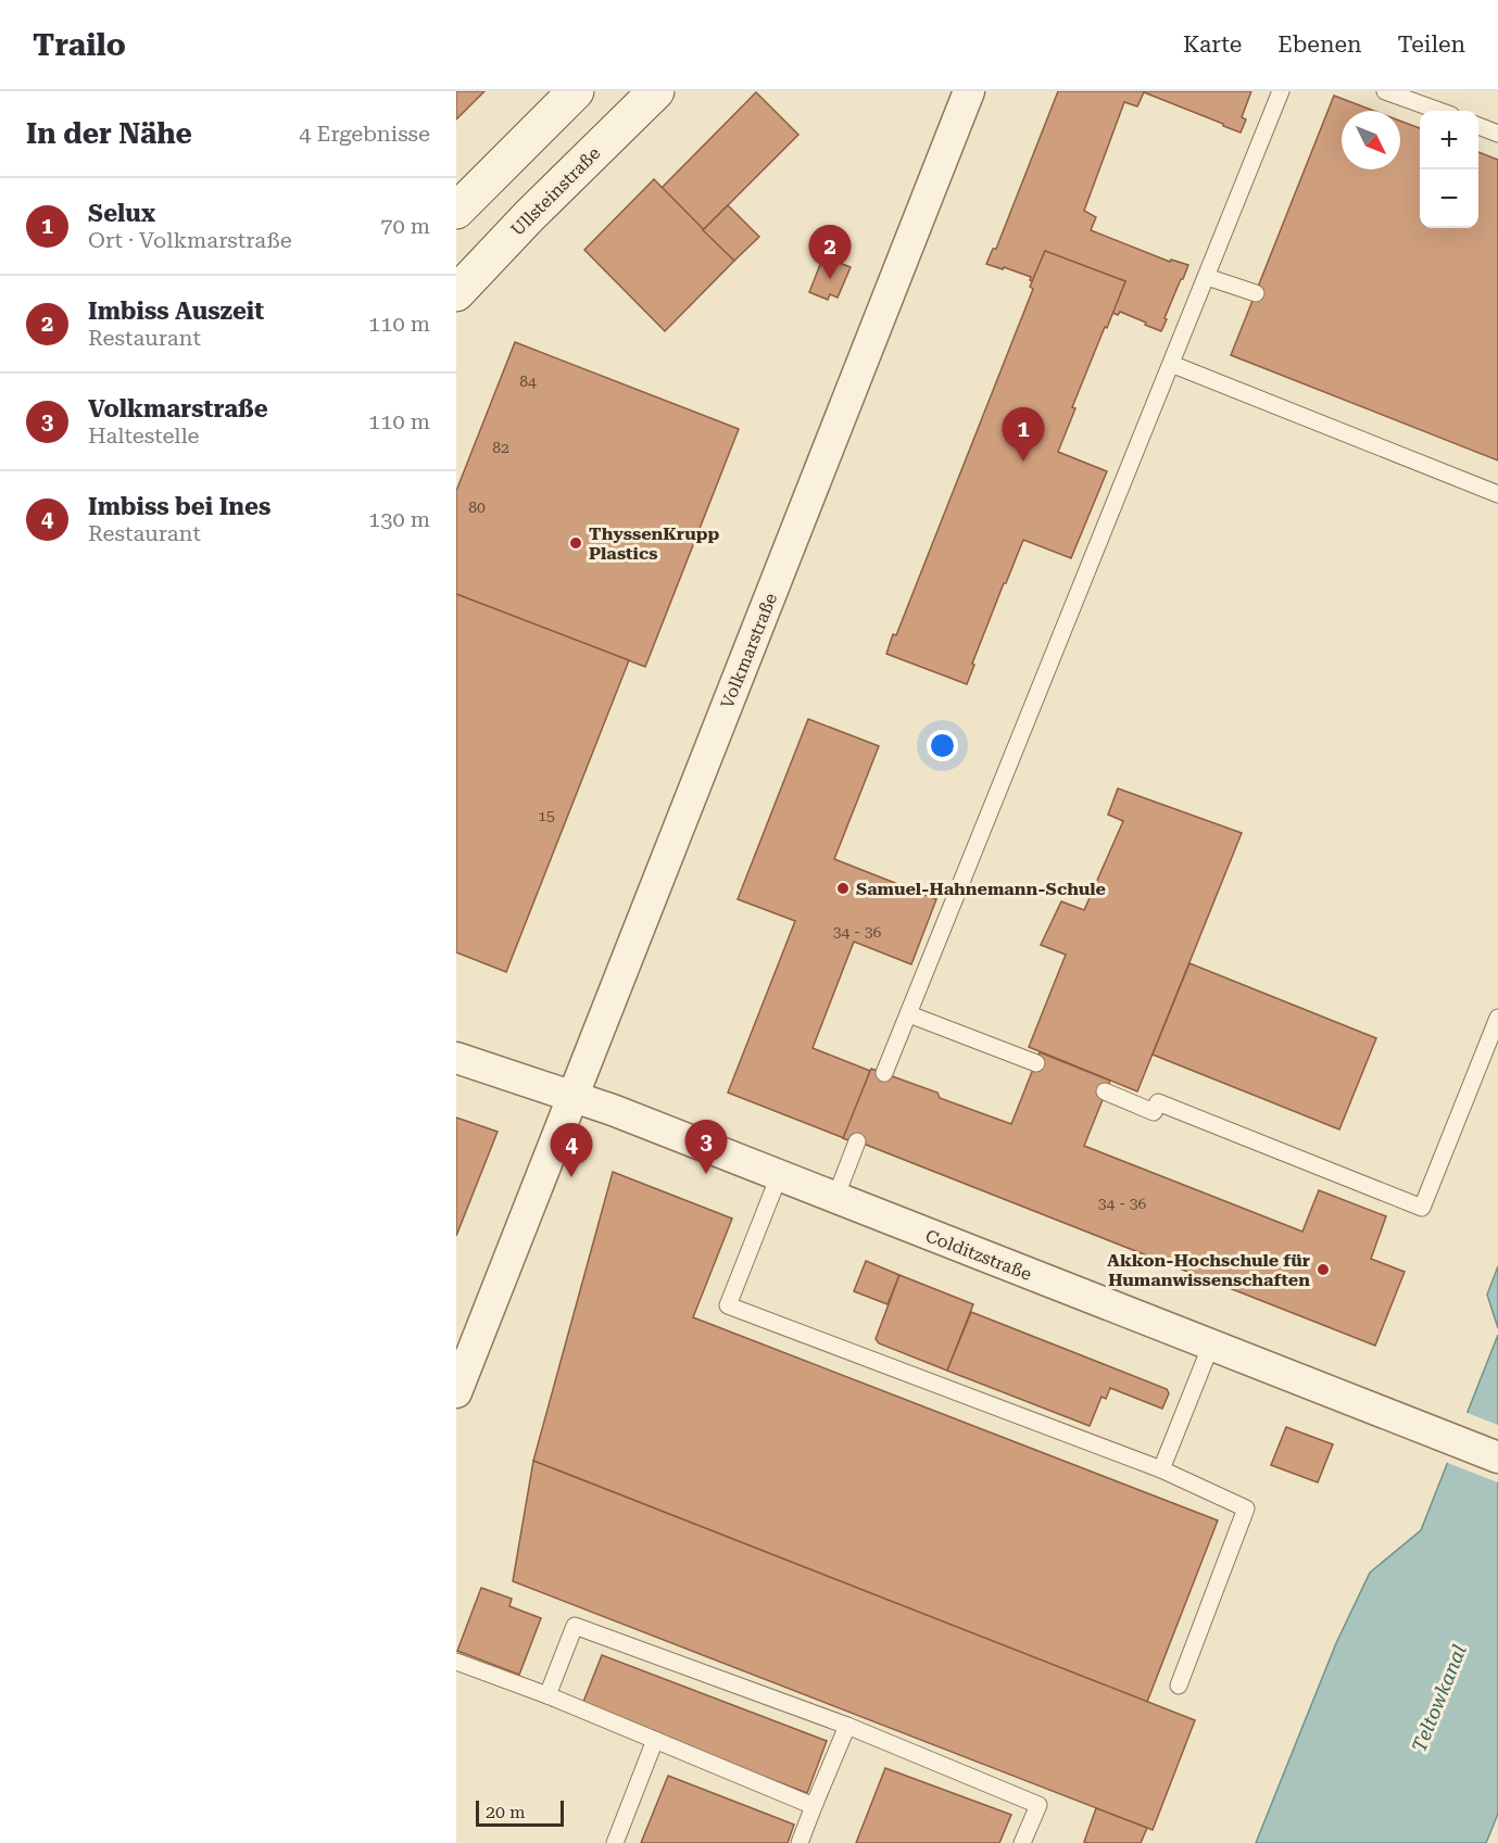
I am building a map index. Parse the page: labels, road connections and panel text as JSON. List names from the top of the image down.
{
  "streets": {
    "street": ["Ullsteinstraße", "Volkmarstraße", "Colditzstraße"]
  },
  "crossings": [
    ["Volkmarstraße", "Colditzstraße"]
  ],
  "water": ["Teltowkanal"],
  "places": ["ThyssenKrupp Plastics", "Samuel-Hahnemann-Schule", "Akkon-Hochschule für Humanwissenschaften"],
  "house_numbers": [
    "84",
    "82",
    "80",
    "15",
    "34 - 36",
    "34 - 36"
  ],
  "scale_bar": "20 m",
  "north": "bottom right",
  "page": {
    "header": "Trailo",
    "nav": ["Karte", "Ebenen", "Teilen"],
    "heading": ["In der Nähe", "4 Ergebnisse"],
    "map_buttons": ["+", "−"],
    "list": [
      {
        "mark": "1",
        "name": "Selux",
        "note": "Ort · Volkmarstraße",
        "value": "70 m"
      },
      {
        "mark": "2",
        "name": "Imbiss Auszeit",
        "note": "Restaurant",
        "value": "110 m"
      },
      {
        "mark": "3",
        "name": "Volkmarstraße",
        "note": "Haltestelle",
        "value": "110 m"
      },
      {
        "mark": "4",
        "name": "Imbiss bei Ines",
        "note": "Restaurant",
        "value": "130 m"
      }
    ],
    "pins": [
      "2",
      "1",
      "3",
      "4"
    ],
    "scale": "20 m"
  }
}
